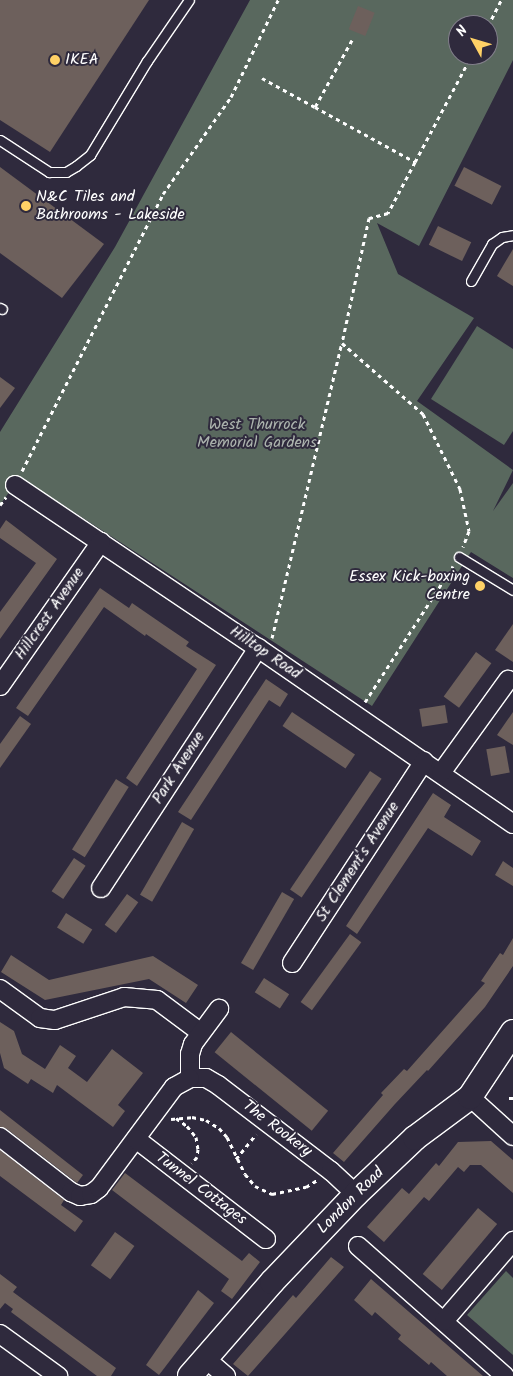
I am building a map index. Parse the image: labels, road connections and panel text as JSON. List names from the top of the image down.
{
  "streets": {
    "street": [
      "Hillcrest Avenue",
      "Hilltop Road",
      "Park Avenue",
      "St Clement's Avenue",
      "The Rookery",
      "Tunnel Cottages",
      "London Road"
    ]
  },
  "crossings": [
    ["Hillcrest Avenue", "Hilltop Road"],
    ["Hilltop Road", "Park Avenue"],
    ["Hilltop Road", "St Clement's Avenue"],
    ["The Rookery", "London Road"]
  ],
  "parks": ["West Thurrock Memorial Gardens"],
  "places": ["IKEA", "N&C Tiles and Bathrooms - Lakeside", "Essex Kick-boxing Centre"],
  "north": "top left"
}
